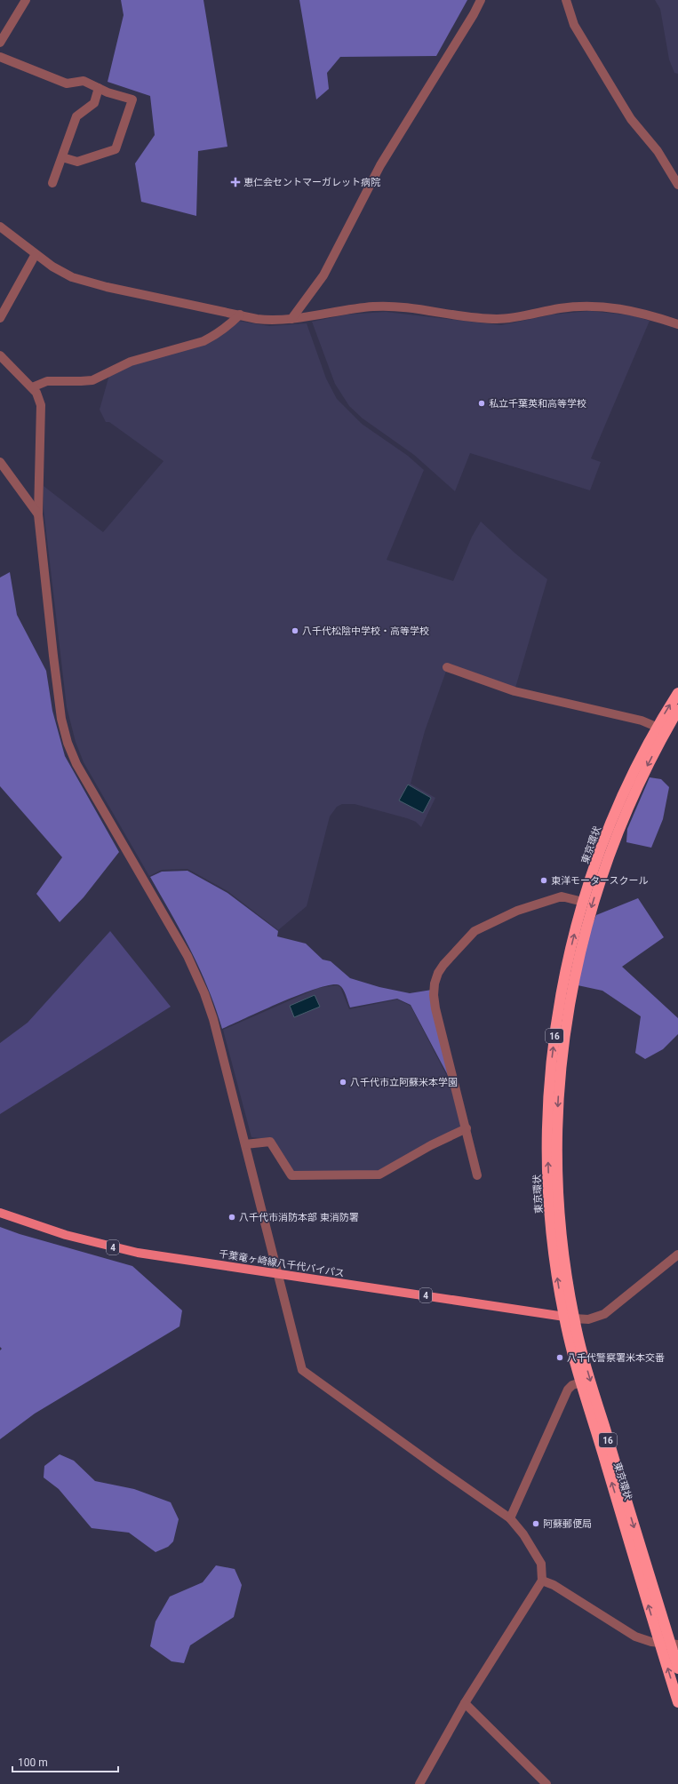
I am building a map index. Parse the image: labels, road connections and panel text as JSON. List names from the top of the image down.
{
  "streets": {
    "highway": ["東京環状", "16"],
    "main road": ["4", "千葉竜ヶ崎線八千代バイパス"]
  },
  "crossings": [
    ["東京環状", "千葉竜ヶ崎線八千代バイパス"]
  ],
  "places": {
    "health": ["恵仁会セントマーガレット病院"],
    "other": [
      "私立千葉英和高等学校",
      "八千代松陰中学校・高等学校",
      "東洋モータースクール",
      "八千代市立阿蘇米本学園",
      "八千代市消防本部 東消防署",
      "八千代警察署米本交番",
      "阿蘇郵便局"
    ]
  },
  "scale_bar": "100 m"
}
